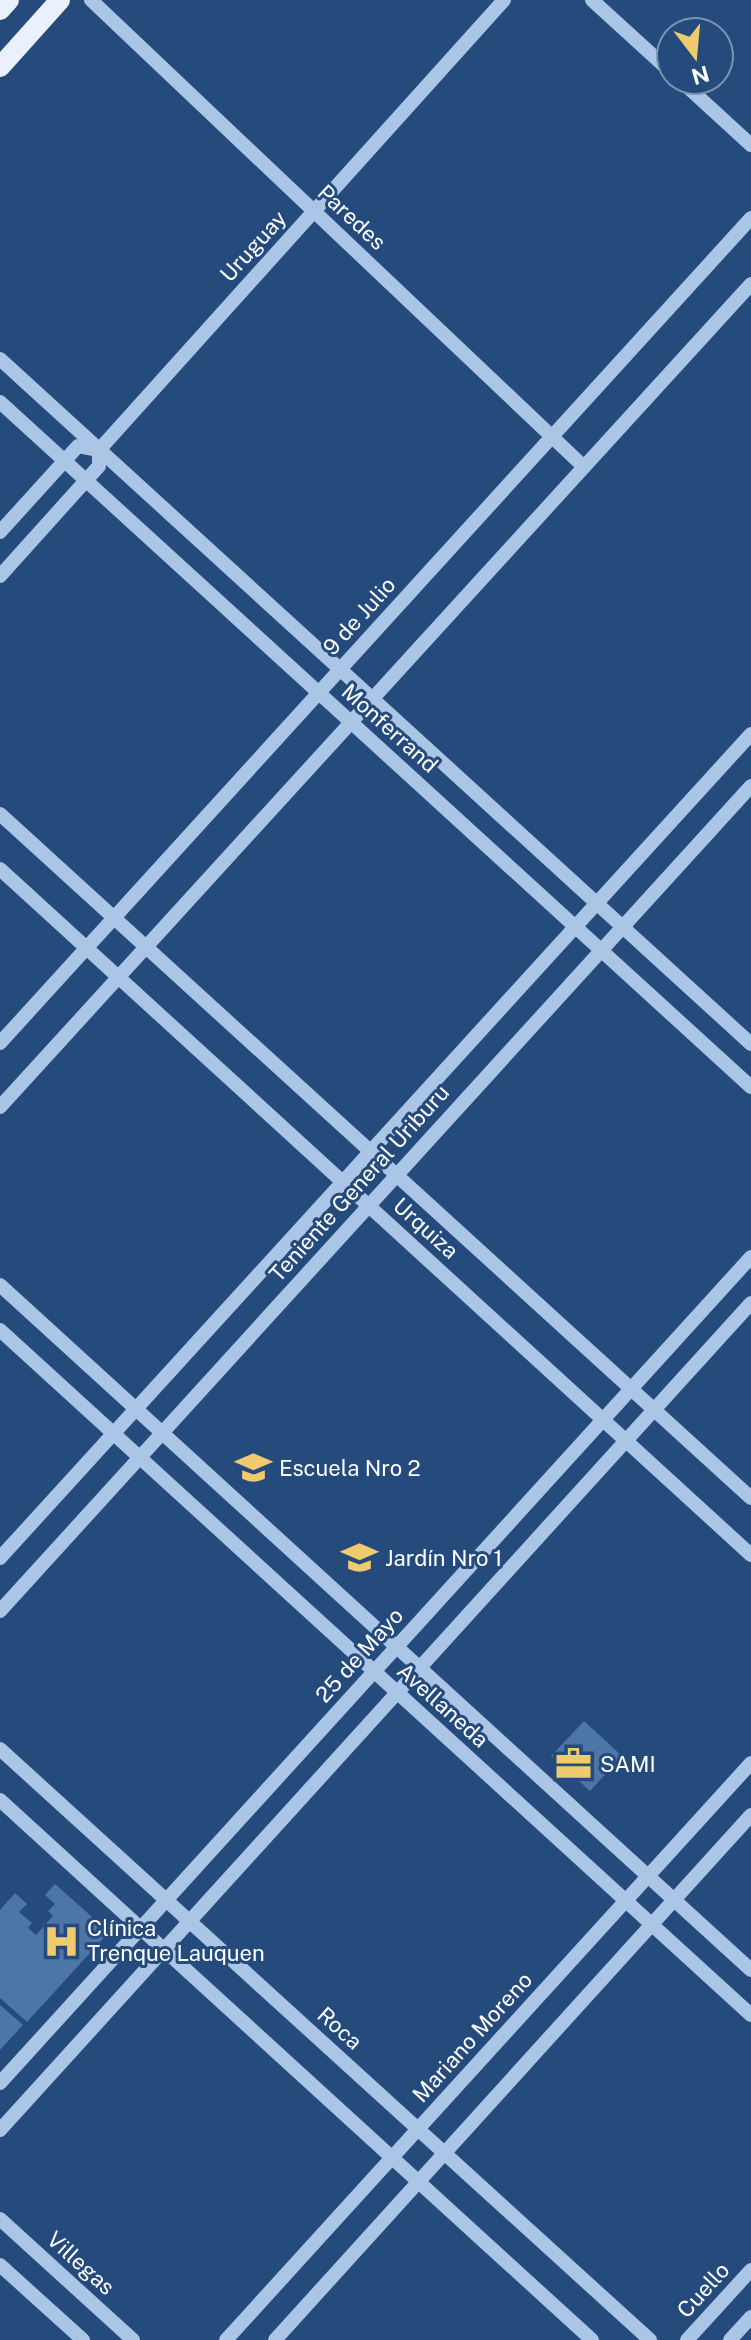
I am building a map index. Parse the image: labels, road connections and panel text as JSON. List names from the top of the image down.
{
  "streets": {
    "street": [
      "Paredes",
      "Uruguay",
      "9 de Julio",
      "Monferrand",
      "Teniente General Uriburu",
      "Urquiza",
      "25 de Mayo",
      "Avellaneda",
      "Roca",
      "Mariano Moreno",
      "Villegas",
      "Cuello"
    ]
  },
  "crossings": [
    ["Paredes", "Uruguay"],
    ["Paredes", "9 de Julio"],
    ["Uruguay", "Monferrand"],
    ["9 de Julio", "Monferrand"],
    ["9 de Julio", "Urquiza"],
    ["Monferrand", "Teniente General Uriburu"],
    ["Teniente General Uriburu", "Urquiza"],
    ["Teniente General Uriburu", "Avellaneda"],
    ["Urquiza", "25 de Mayo"],
    ["25 de Mayo", "Avellaneda"],
    ["25 de Mayo", "Roca"],
    ["Avellaneda", "Mariano Moreno"],
    ["Roca", "Mariano Moreno"]
  ],
  "places": {
    "school or university": ["Escuela Nro 2", "Jardín Nro 1"],
    "office": ["SAMI"],
    "hospital": ["Clínica Trenque Lauquen"]
  },
  "north": "bottom"
}
